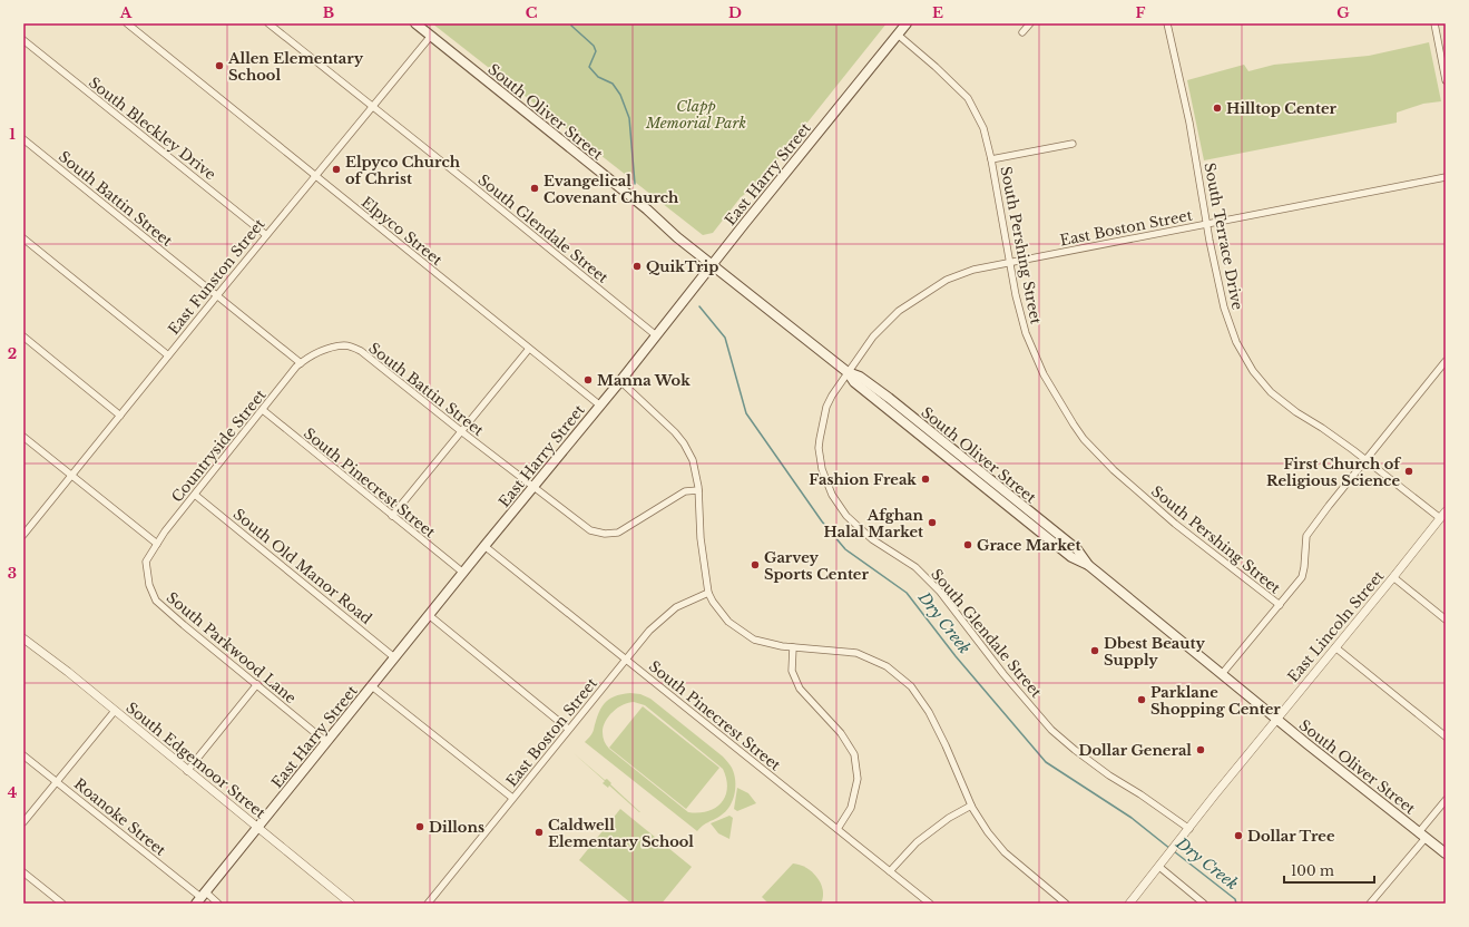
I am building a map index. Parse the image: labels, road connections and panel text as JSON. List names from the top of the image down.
{
  "streets": {
    "main road": ["South Oliver Street", "East Harry Street"],
    "street": [
      "South Bleckley Drive",
      "South Battin Street",
      "East Boston Street",
      "South Glendale Street",
      "Elpyco Street",
      "South Terrace Drive",
      "South Pershing Street",
      "East Funston Street",
      "Countryside Street",
      "South Pinecrest Street",
      "South Old Manor Road",
      "East Lincoln Street",
      "South Parkwood Lane",
      "South Edgemoor Street",
      "Roanoke Street"
    ]
  },
  "crossings": [
    ["South Oliver Street", "East Harry Street"],
    ["South Oliver Street", "East Boston Street"],
    ["South Oliver Street", "South Glendale Street"],
    ["South Oliver Street", "East Funston Street"],
    ["South Oliver Street", "East Lincoln Street"],
    ["South Bleckley Drive", "East Funston Street"],
    ["East Harry Street", "South Battin Street"],
    ["East Harry Street", "South Glendale Street"],
    ["East Harry Street", "Elpyco Street"],
    ["East Harry Street", "South Pershing Street"],
    ["East Harry Street", "South Pinecrest Street"],
    ["East Harry Street", "South Old Manor Road"],
    ["East Harry Street", "South Parkwood Lane"],
    ["East Harry Street", "South Edgemoor Street"],
    ["East Harry Street", "Roanoke Street"],
    ["South Battin Street", "East Funston Street"],
    ["South Battin Street", "Countryside Street"],
    ["East Boston Street", "South Glendale Street"],
    ["East Boston Street", "South Terrace Drive"],
    ["East Boston Street", "South Pershing Street"],
    ["East Boston Street", "South Pinecrest Street"],
    ["South Glendale Street", "East Funston Street"],
    ["South Glendale Street", "East Lincoln Street"],
    ["Elpyco Street", "East Funston Street"],
    ["South Terrace Drive", "East Lincoln Street"],
    ["Countryside Street", "South Pinecrest Street"],
    ["Countryside Street", "South Old Manor Road"],
    ["Countryside Street", "South Parkwood Lane"]
  ],
  "water": ["Dry Creek"],
  "parks": ["Clapp Memorial Park"],
  "places": [
    "Allen Elementary School",
    "Hilltop Center",
    "Elpyco Church of Christ",
    "Evangelical Covenant Church",
    "QuikTrip",
    "Manna Wok",
    "First Church of Religious Science",
    "Fashion Freak",
    "Afghan Halal Market",
    "Grace Market",
    "Garvey Sports Center",
    "Dbest Beauty Supply",
    "Parklane Shopping Center",
    "Dollar General",
    "Dillons",
    "Caldwell Elementary School",
    "Dollar Tree"
  ],
  "scale_bar": "100 m",
  "grid": {
    "columns": [
      "A",
      "B",
      "C",
      "D",
      "E",
      "F",
      "G"
    ],
    "rows": [
      "1",
      "2",
      "3",
      "4"
    ]
  }
}
